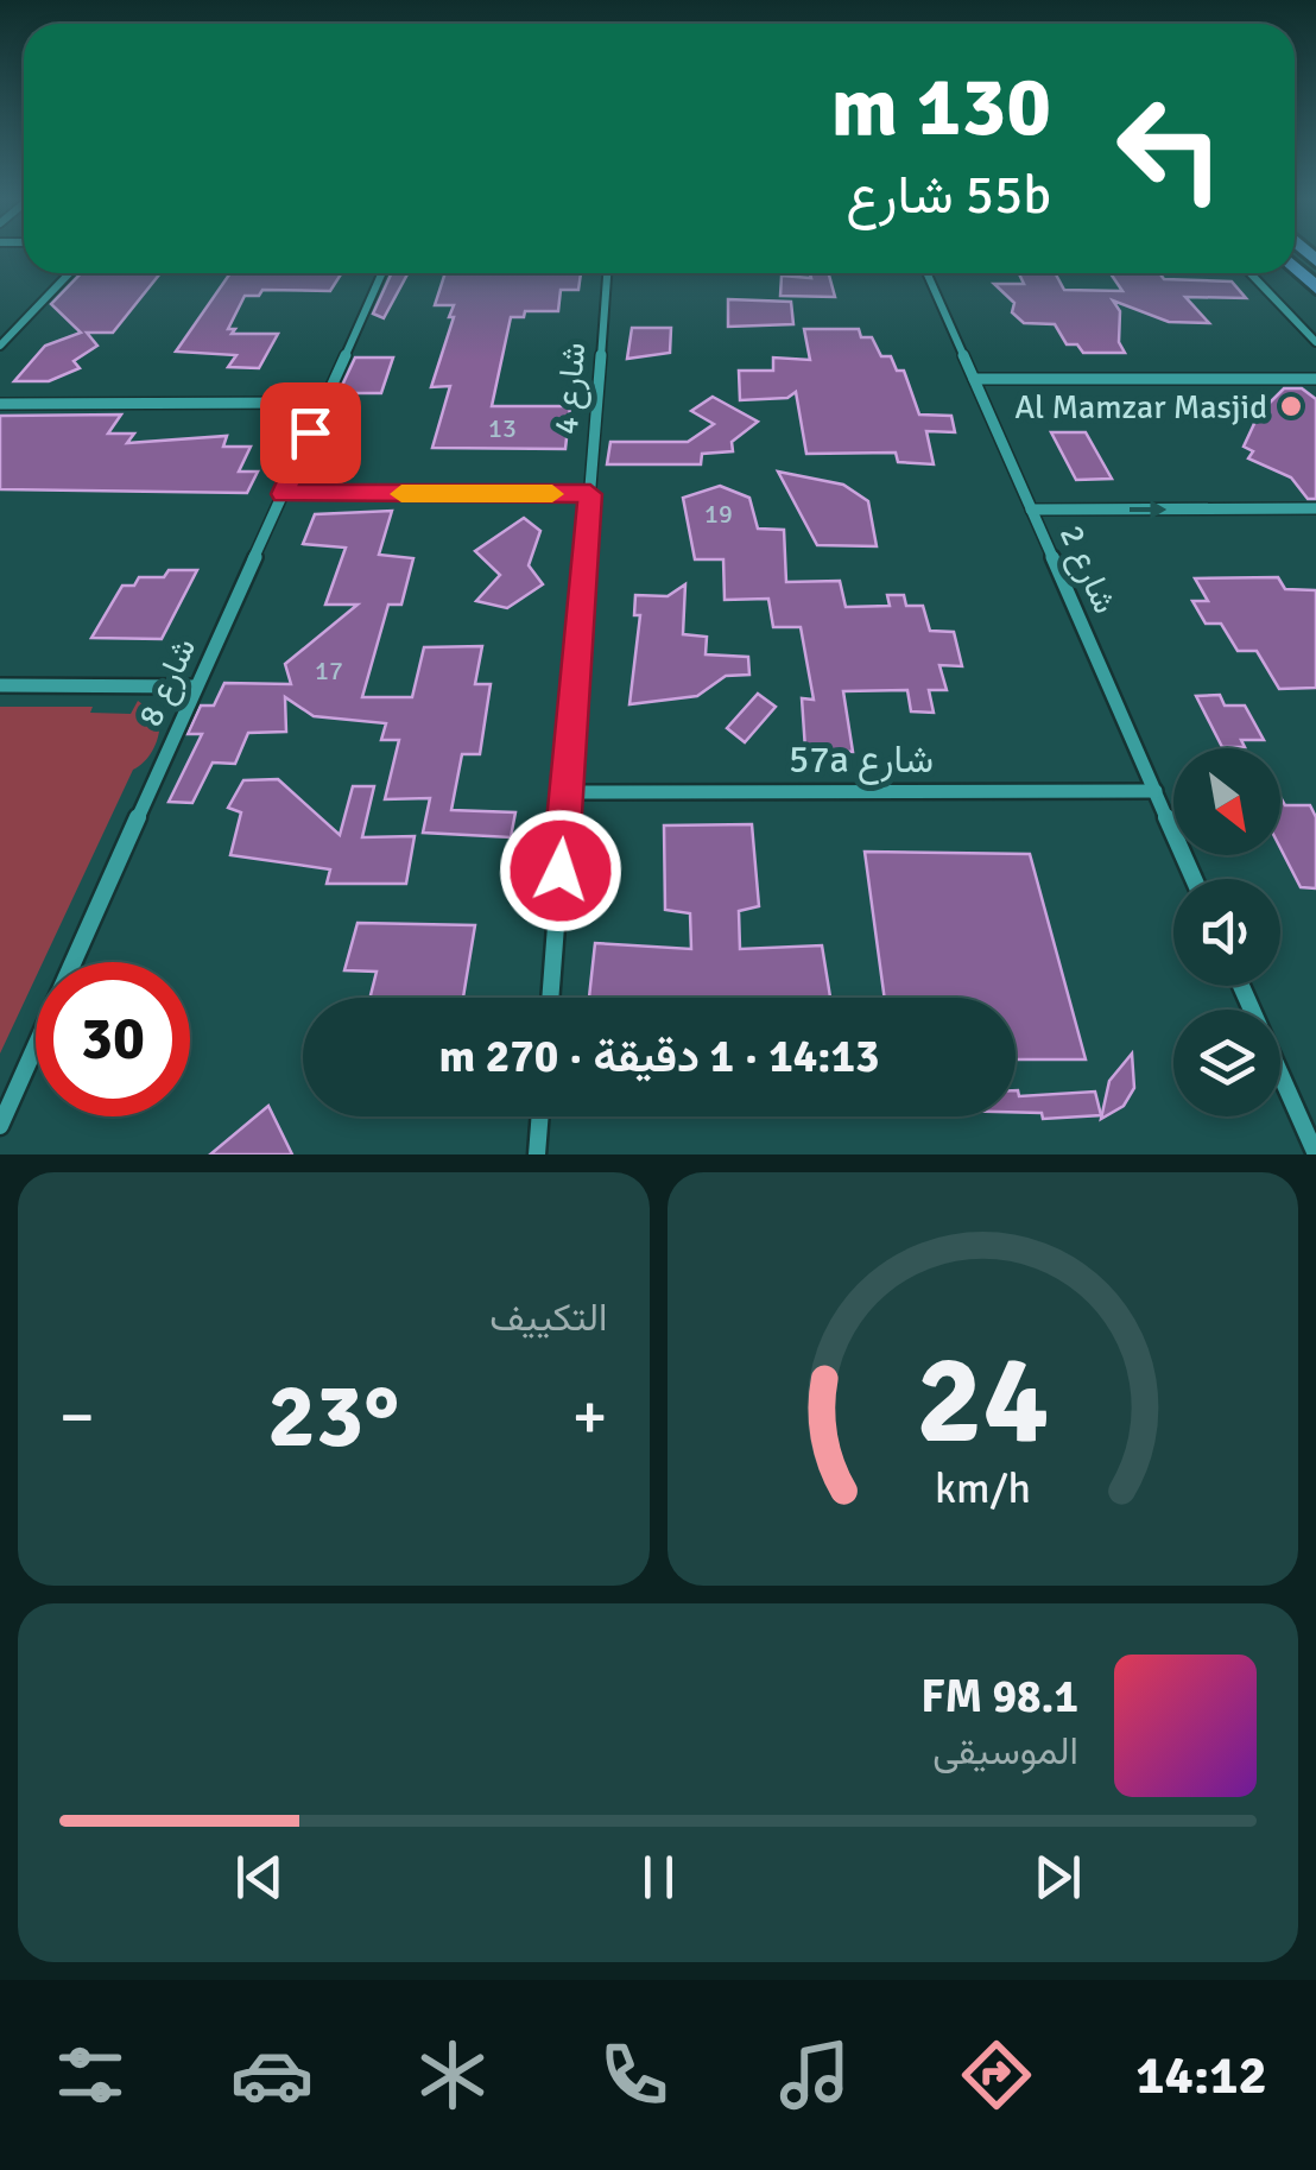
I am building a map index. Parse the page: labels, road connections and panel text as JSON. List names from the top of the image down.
{
  "streets": {
    "street": [
      "شارع 4",
      "شارع 2",
      "شارع 8",
      "57a شارع"
    ]
  },
  "crossings": [
    ["شارع 4", "57a شارع"],
    ["شارع 2", "57a شارع"]
  ],
  "places": ["Al Mamzar Masjid"],
  "house_numbers": ["13", "19", "17"],
  "north": "bottom right",
  "page": {
    "turn": ["130 m", "55b شارع"],
    "limit": "30",
    "trip": "14:13 · 1 دقيقة · 270 m",
    "tile": "التكييف",
    "heat": ["−", "23°", "+"],
    "song": ["98.1 FM", "الموسيقى"],
    "tabs": "14:12",
    "gauge": ["24", "km/h"]
  }
}
